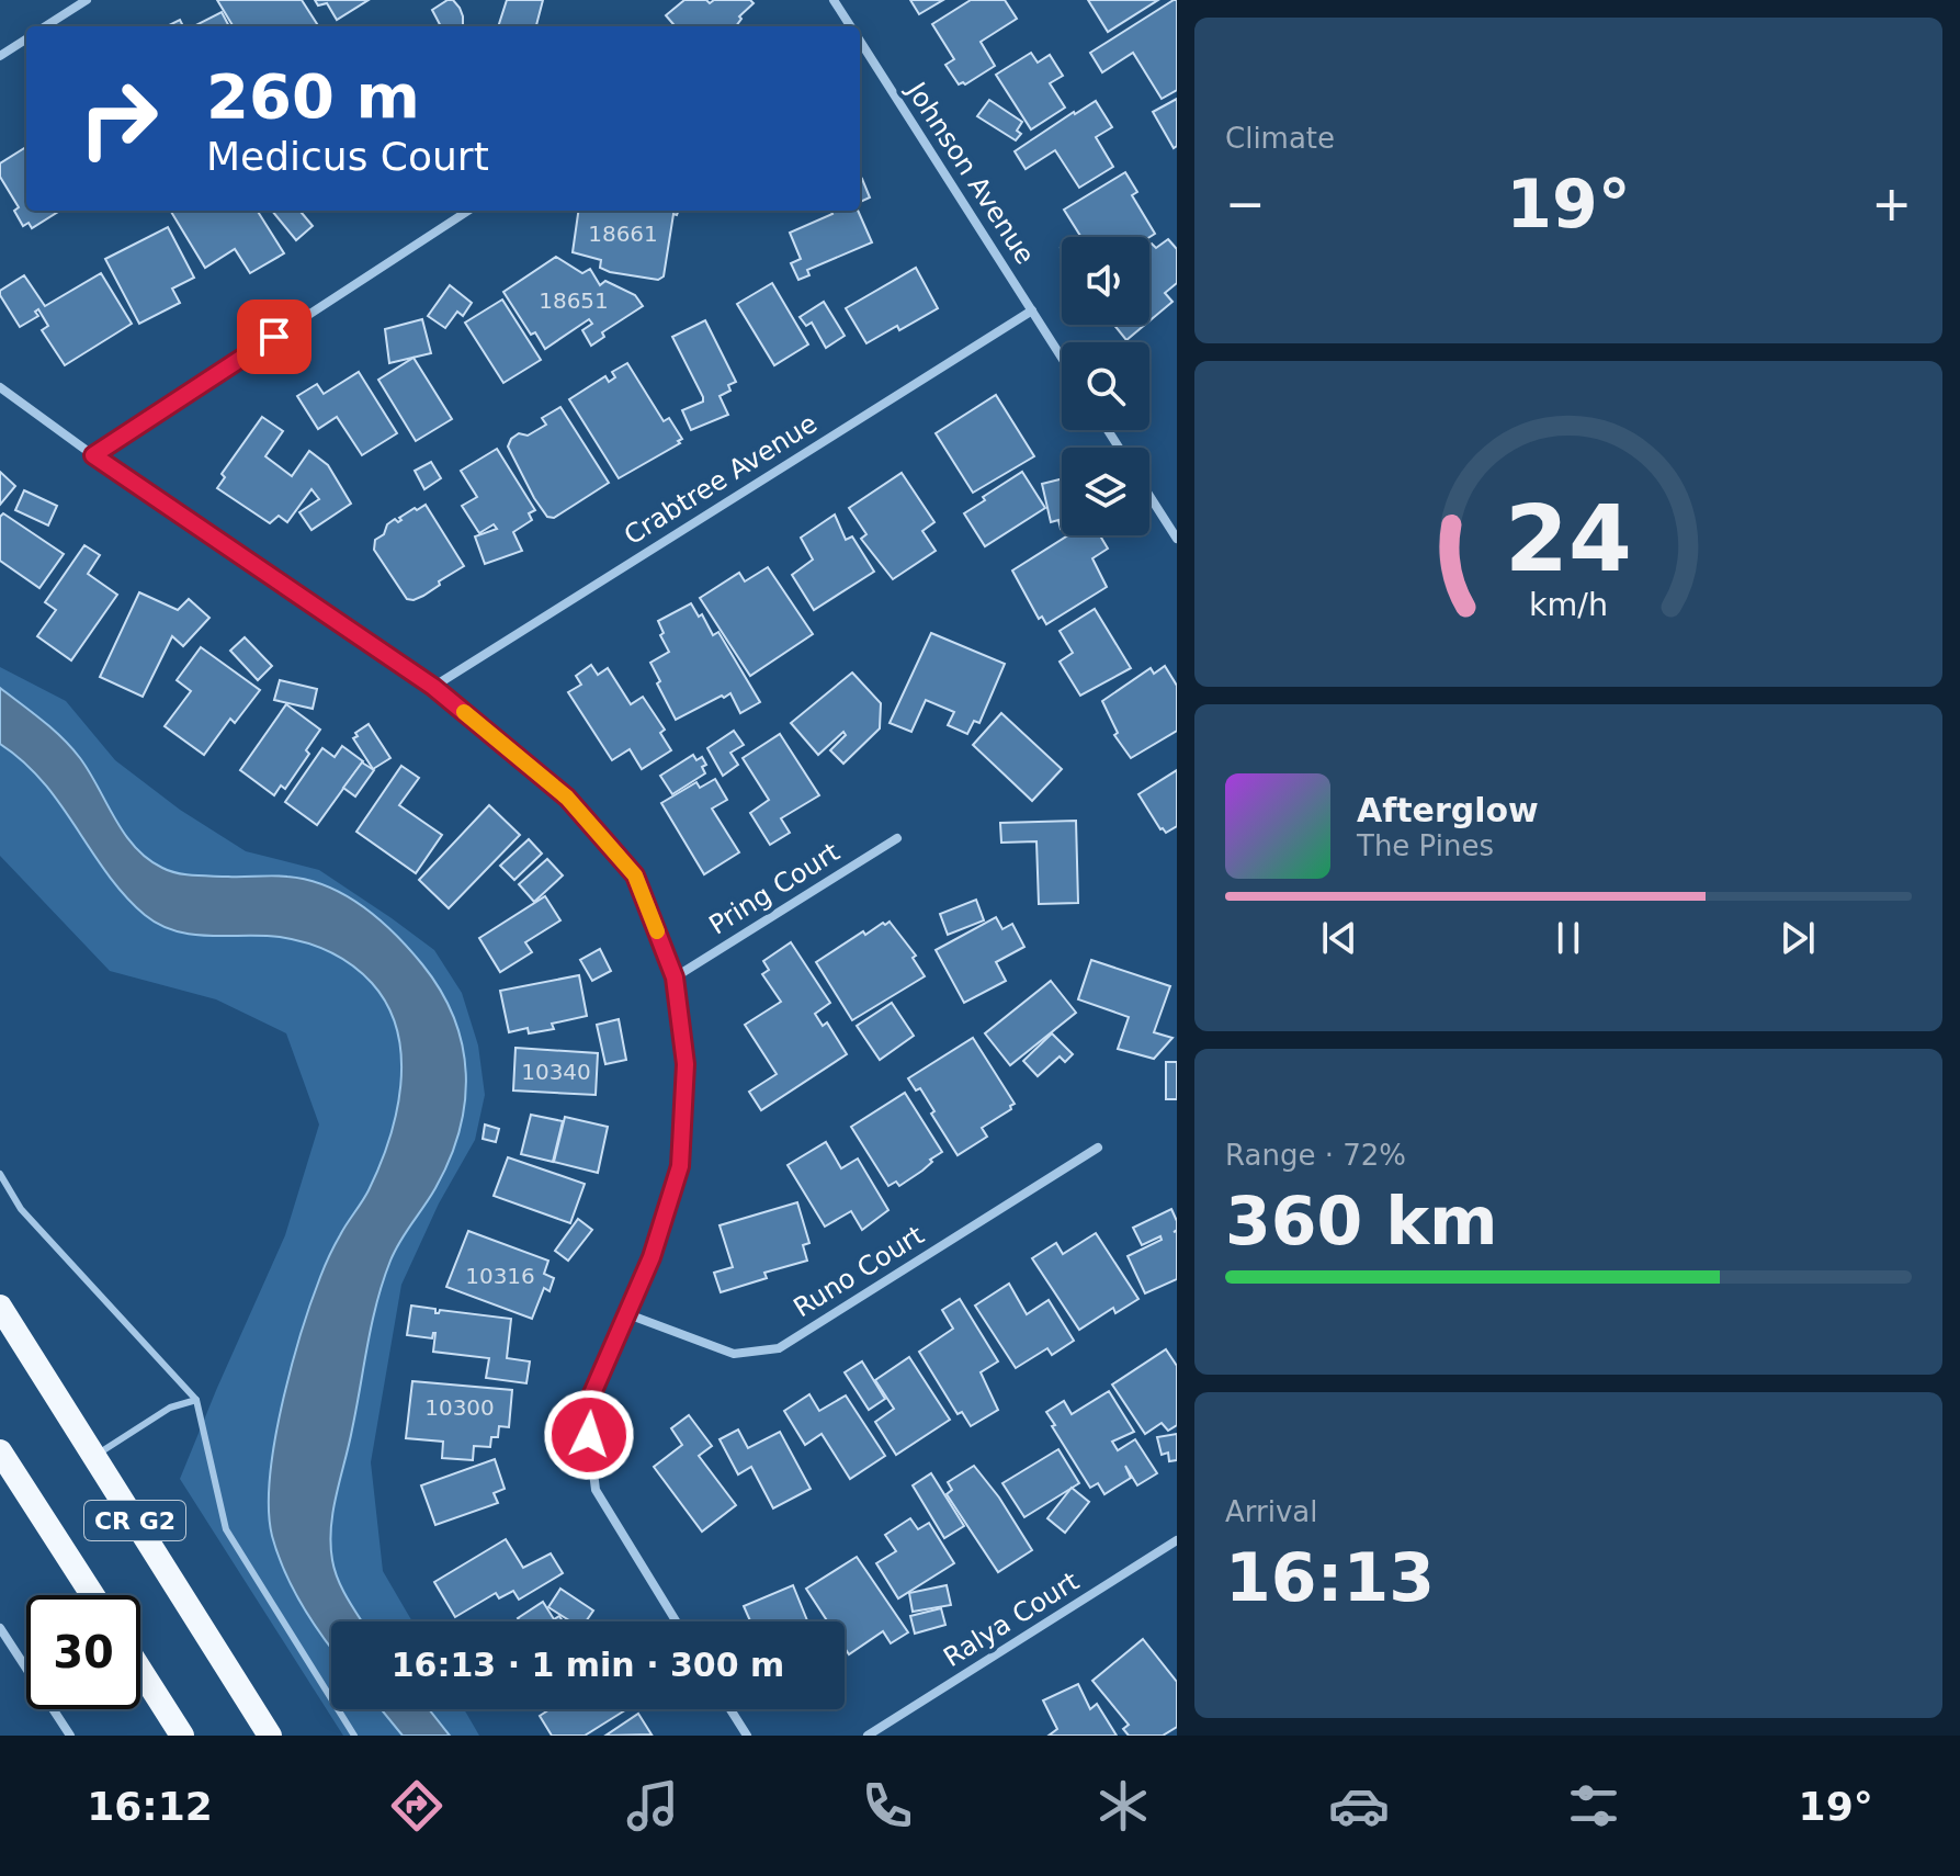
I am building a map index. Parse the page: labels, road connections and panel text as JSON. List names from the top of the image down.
{
  "streets": {
    "highway": ["CR G2"],
    "street": [
      "Johnson Avenue",
      "Crabtree Avenue",
      "Pring Court",
      "Runo Court",
      "Ralya Court"
    ]
  },
  "crossings": [
    ["Johnson Avenue", "Crabtree Avenue"]
  ],
  "house_numbers": [
    "18661",
    "18651",
    "10340",
    "10316",
    "10300"
  ],
  "page": {
    "tile": [
      "Climate",
      ["Range · 72%", "360 km"],
      ["Arrival", "16:13"]
    ],
    "turn": ["260 m", "Medicus Court"],
    "heat": ["−", "19°", "+"],
    "song": ["Afterglow", "The Pines"],
    "limit": "30",
    "trip": "16:13 · 1 min · 300 m",
    "tabs": ["16:12", "19°"],
    "gauge": ["24", "km/h"]
  }
}
